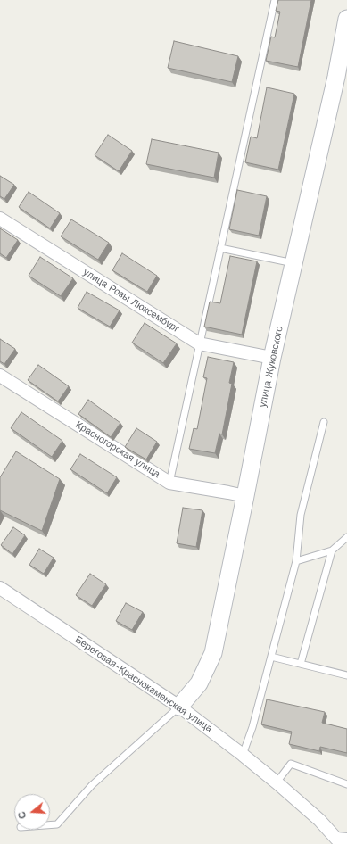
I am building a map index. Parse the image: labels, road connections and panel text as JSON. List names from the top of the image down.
{
  "streets": {
    "street": [
      "улица Розы Люксембург",
      "улица Жуковского",
      "Красногорская улица",
      "Береговая-Краснокаменская улица"
    ]
  },
  "crossings": [
    ["улица Розы Люксембург", "улица Жуковского"],
    ["улица Жуковского", "Красногорская улица"],
    ["улица Жуковского", "Береговая-Краснокаменская улица"]
  ],
  "north": "left"
}
